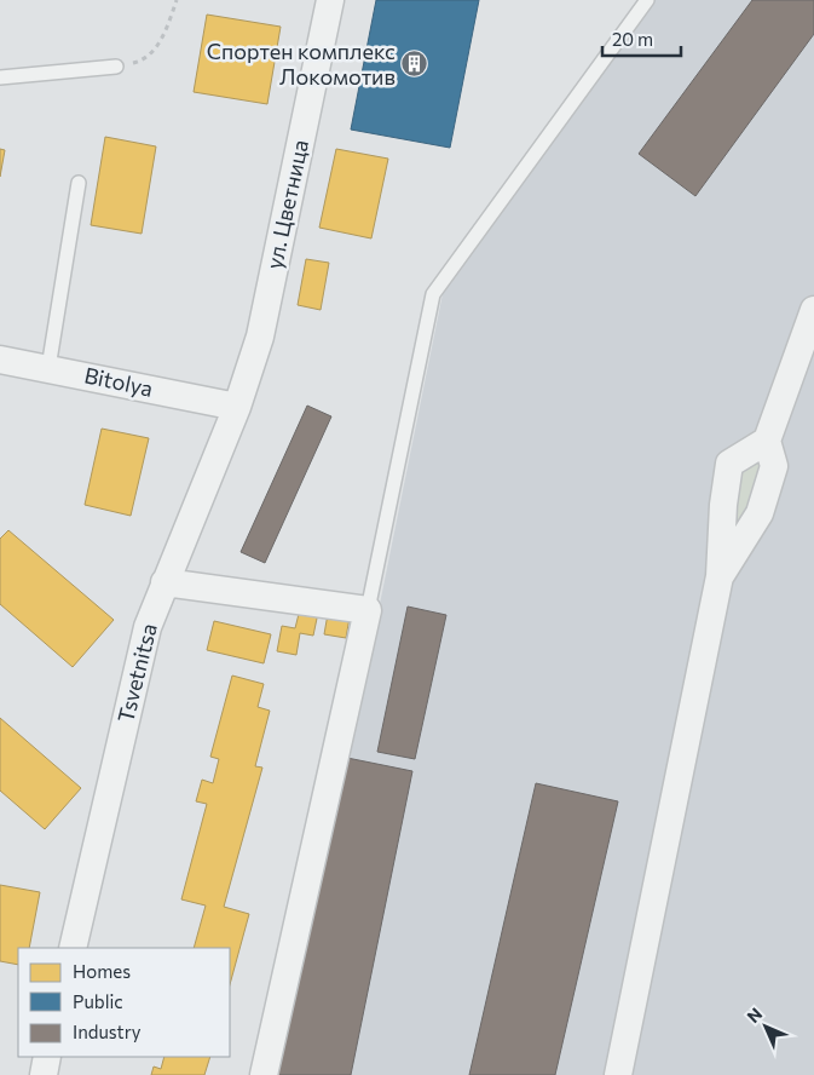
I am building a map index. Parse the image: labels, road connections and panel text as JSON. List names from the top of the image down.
{
  "streets": {
    "street": ["ул. Цветница", "Bitolya", "Tsvetnitsa"]
  },
  "crossings": [
    ["ул. Цветница", "Bitolya"],
    ["ул. Цветница", "Tsvetnitsa"],
    ["Bitolya", "Tsvetnitsa"]
  ],
  "places": {
    "building": ["Спортен комплекс Локомотив"]
  },
  "legend": ["Homes", "Public", "Industry"],
  "scale_bar": "20 m",
  "north": "top left"
}
